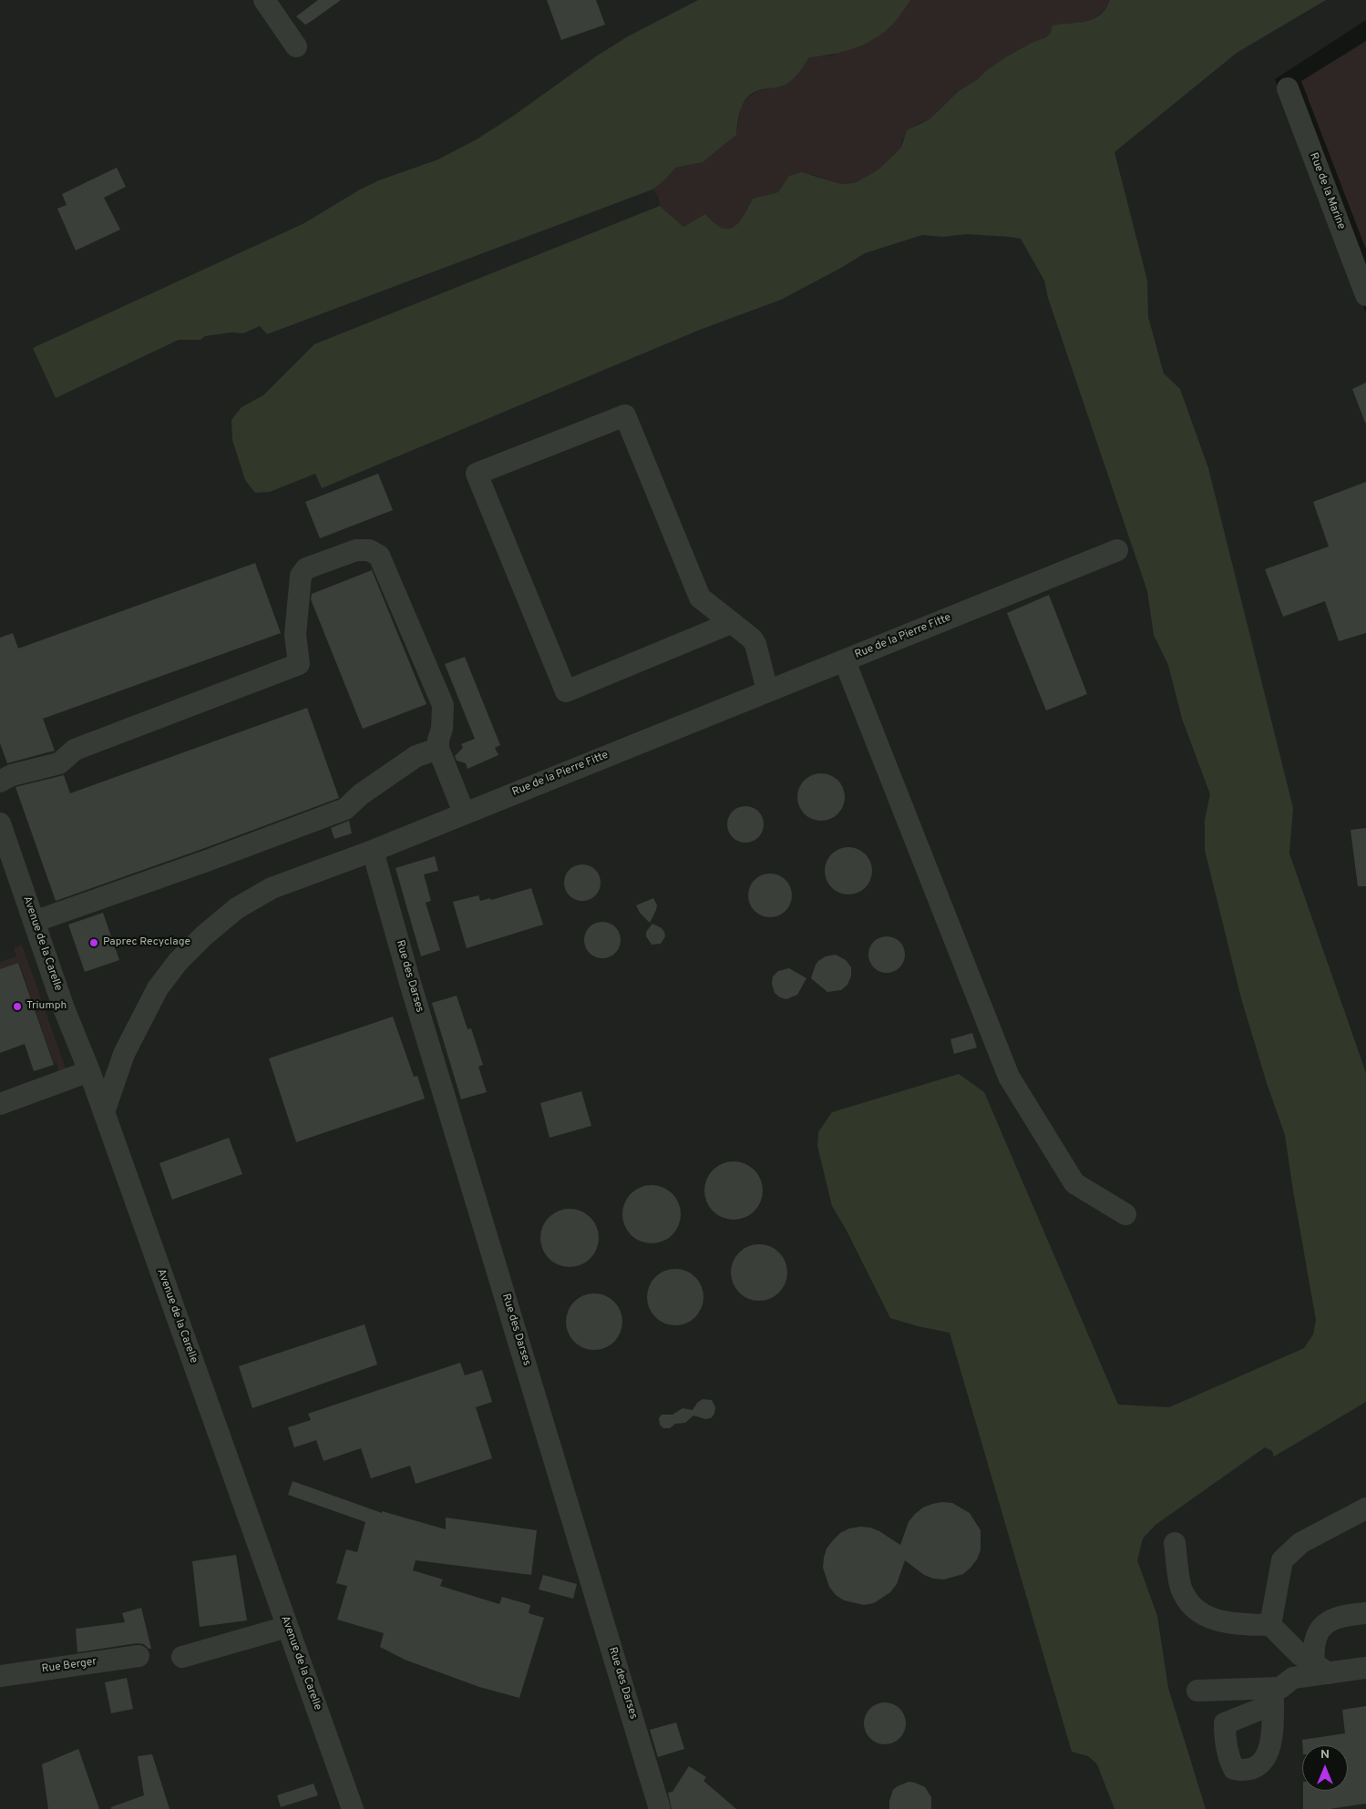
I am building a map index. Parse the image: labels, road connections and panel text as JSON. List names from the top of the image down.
{
  "streets": {
    "street": [
      "Rue de la Marine",
      "Rue de la Pierre Fitte",
      "Avenue de la Carelle",
      "Rue des Darses",
      "Rue Berger"
    ]
  },
  "crossings": [
    ["Rue de la Pierre Fitte", "Avenue de la Carelle"],
    ["Rue de la Pierre Fitte", "Rue des Darses"]
  ],
  "places": ["Paprec Recyclage", "Triumph"],
  "north": "top"
}
